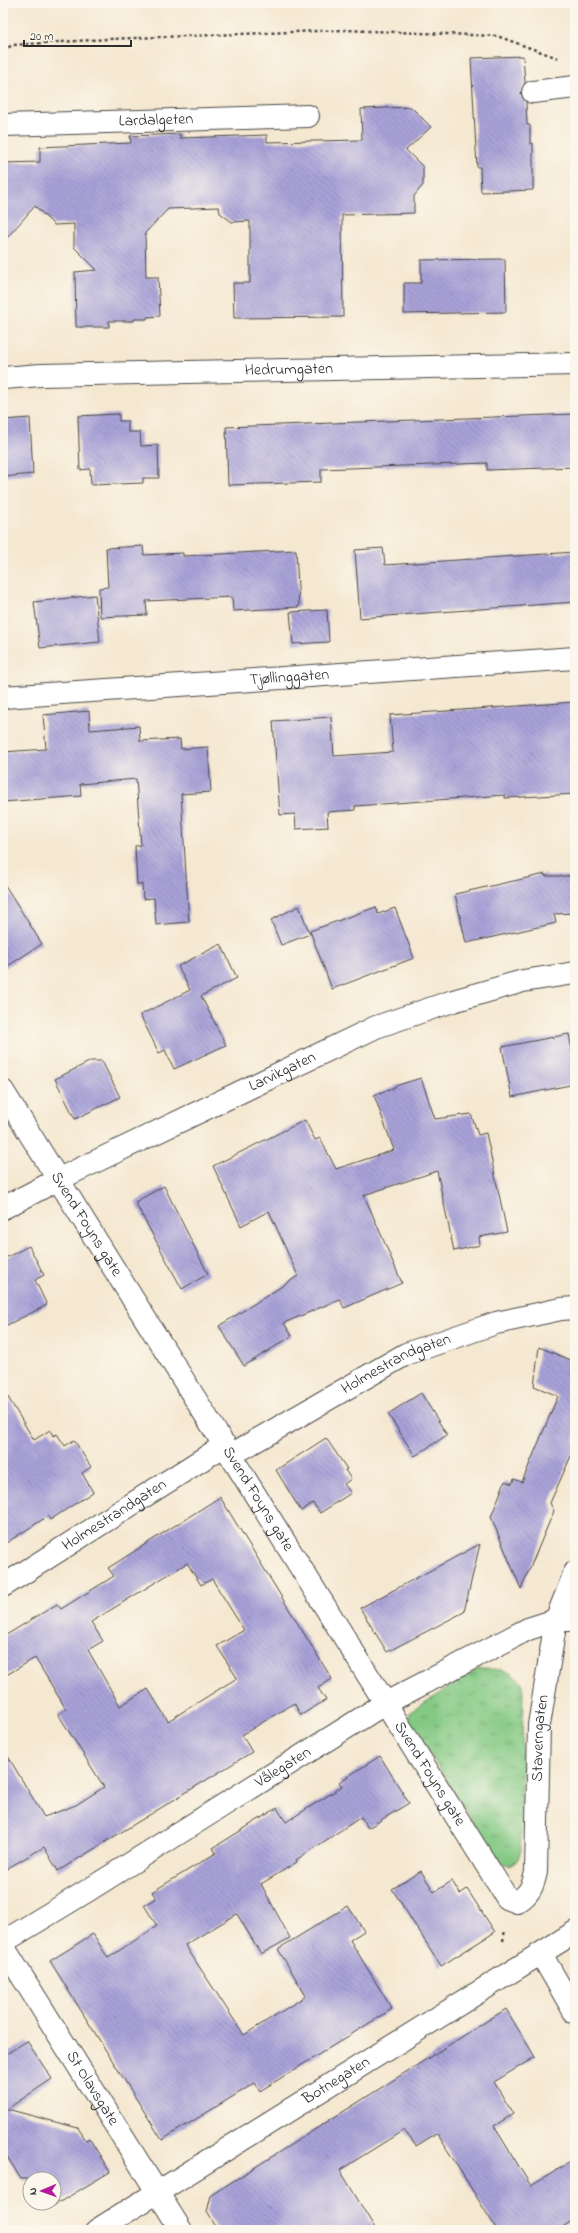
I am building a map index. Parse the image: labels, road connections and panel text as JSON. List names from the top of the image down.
{
  "streets": {
    "street": [
      "Lardalgeten",
      "Hedrumgaten",
      "Tjøllinggaten",
      "Larvikgaten",
      "Svend Foyns gate",
      "Holmestrandgaten",
      "Staverngaten",
      "Vålegaten",
      "Botnegaten",
      "St Olavsgate"
    ]
  },
  "crossings": [
    ["Larvikgaten", "Svend Foyns gate"],
    ["Svend Foyns gate", "Holmestrandgaten"],
    ["Svend Foyns gate", "Staverngaten"],
    ["Svend Foyns gate", "Vålegaten"],
    ["Staverngaten", "Vålegaten"],
    ["Botnegaten", "St Olavsgate"]
  ],
  "scale_bar": "20 m",
  "north": "left"
}
